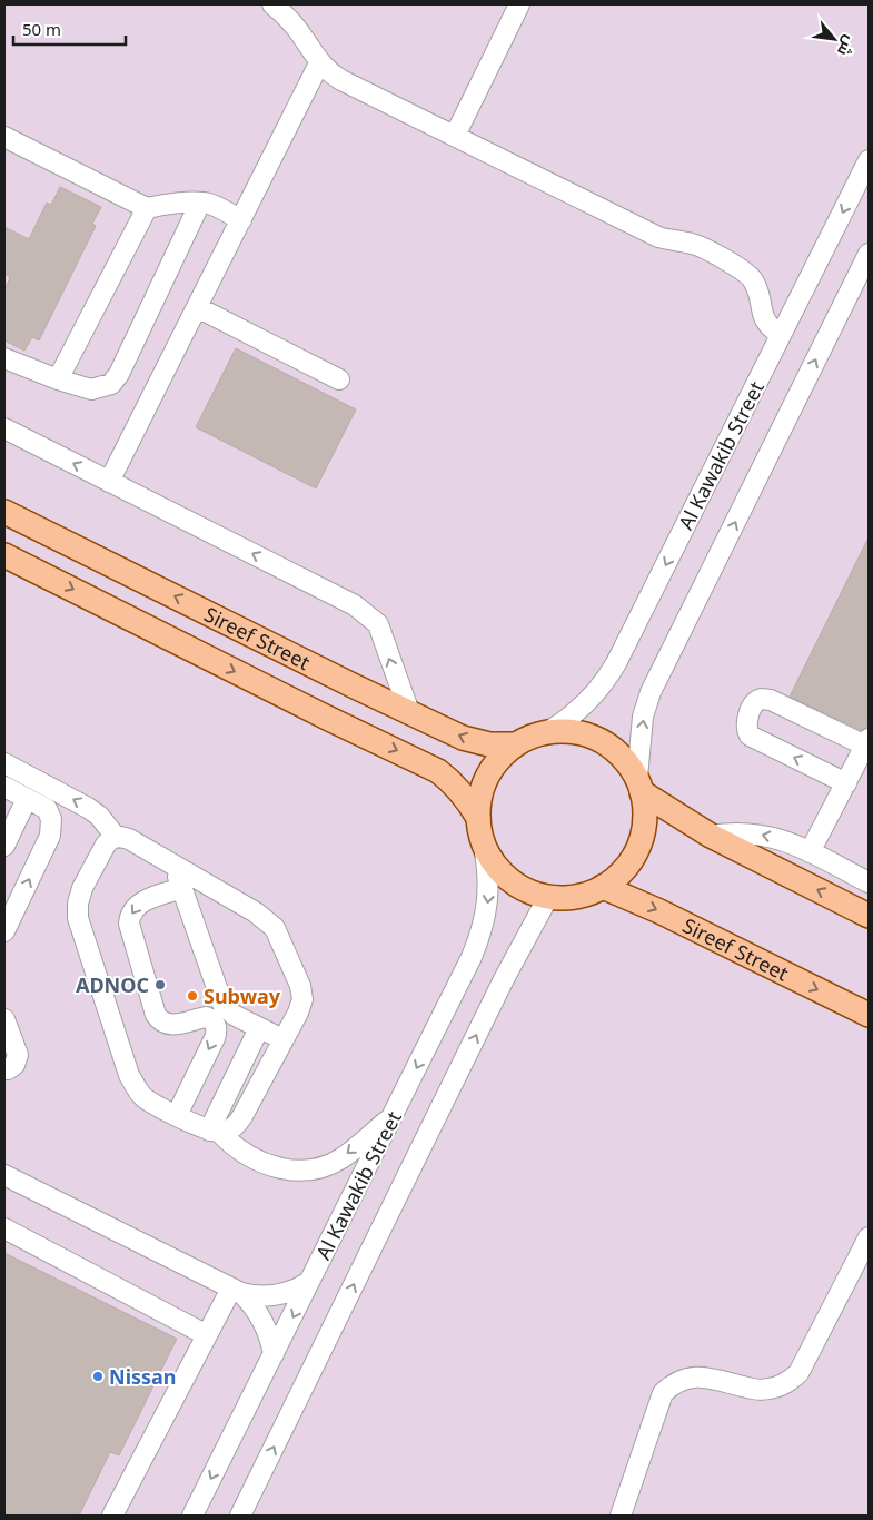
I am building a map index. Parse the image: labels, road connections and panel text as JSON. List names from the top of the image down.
{
  "streets": {
    "main road": ["Sireef Street"],
    "street": ["Al Kawakib Street"]
  },
  "crossings": [
    ["Al Kawakib Street", "Sireef Street"]
  ],
  "places": ["ADNOC", "Subway", "Nissan"],
  "scale_bar": "50 m",
  "north": "bottom right"
}
